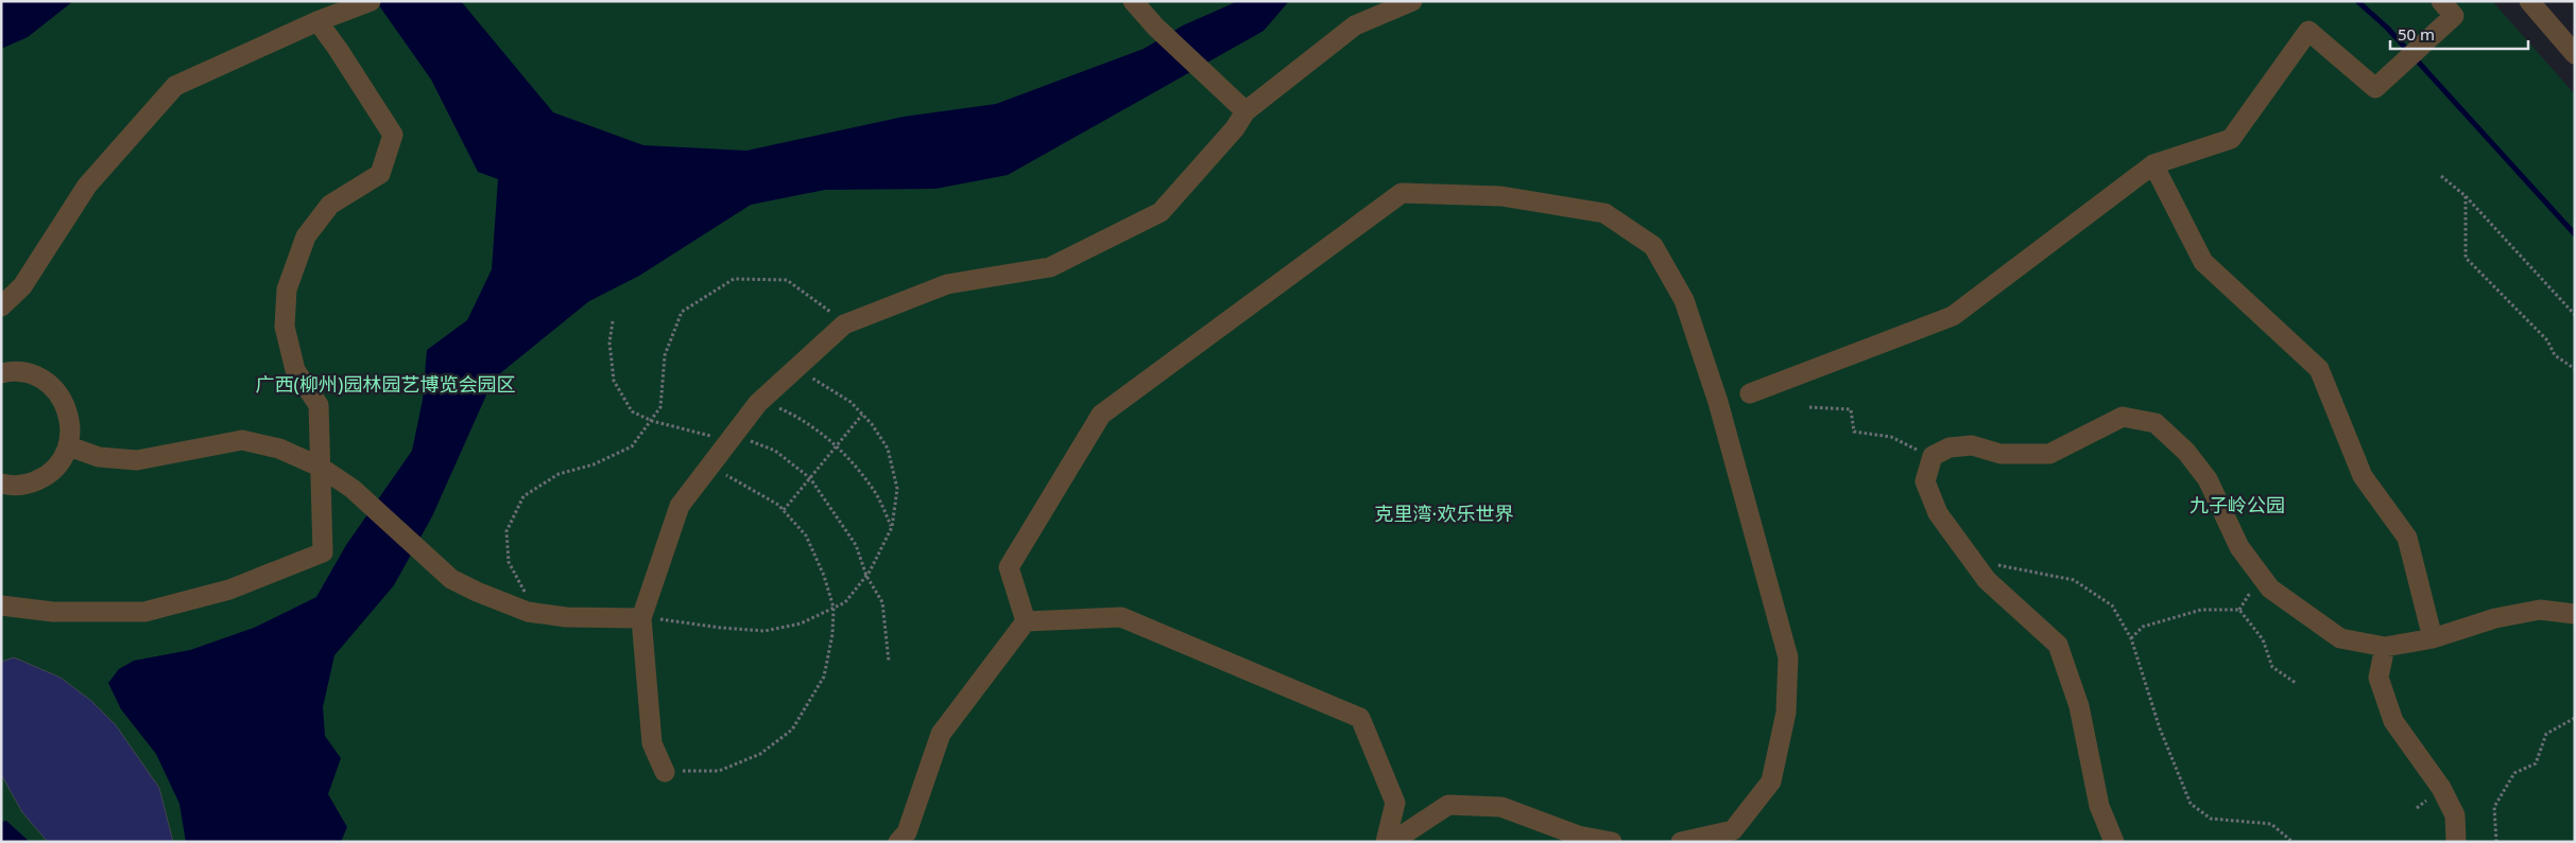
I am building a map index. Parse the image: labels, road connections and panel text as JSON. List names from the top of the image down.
{
  "parks": ["广西(柳州)园林园艺博览会园区", "九子岭公园", "克里湾·欢乐世界"],
  "scale_bar": "50 m"
}
